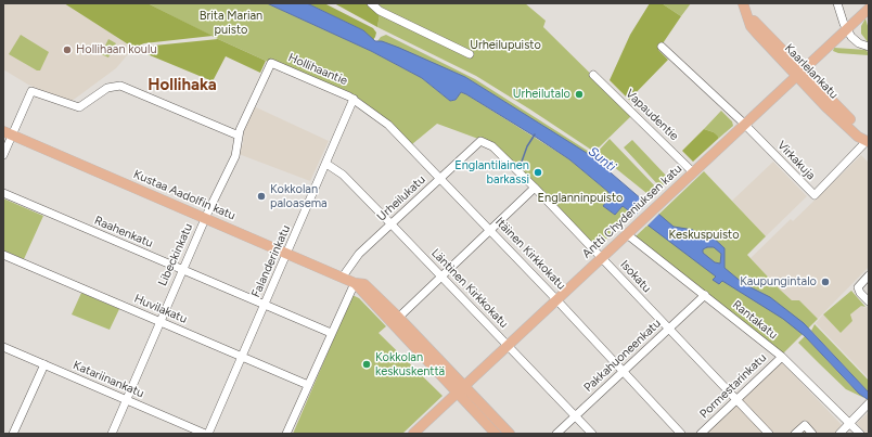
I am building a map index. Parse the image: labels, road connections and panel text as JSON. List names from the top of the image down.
{
  "streets": {
    "main road": ["Kaarlelankatu", "Kustaa Aadolfin katu", "Antti Chydeniuksen katu"],
    "street": [
      "Hollihaantie",
      "Vapaudentie",
      "Virkakuja",
      "Urheilukatu",
      "Raahenkatu",
      "Itäinen Kirkkokatu",
      "Libeckinkatu",
      "Falanderinkatu",
      "Isokatu",
      "Läntinen Kirkkokatu",
      "Huvilakatu",
      "Rantakatu",
      "Pakkahuoneenkatu",
      "Katariinankatu",
      "Pormestarinkatu"
    ]
  },
  "crossings": [
    ["Hollihaantie", "Itäinen Kirkkokatu"],
    ["Hollihaantie", "Libeckinkatu"],
    ["Hollihaantie", "Falanderinkatu"],
    ["Kaarlelankatu", "Virkakuja"],
    ["Kaarlelankatu", "Antti Chydeniuksen katu"],
    ["Vapaudentie", "Antti Chydeniuksen katu"],
    ["Virkakuja", "Antti Chydeniuksen katu"],
    ["Kustaa Aadolfin katu", "Urheilukatu"],
    ["Kustaa Aadolfin katu", "Antti Chydeniuksen katu"],
    ["Kustaa Aadolfin katu", "Libeckinkatu"],
    ["Kustaa Aadolfin katu", "Falanderinkatu"],
    ["Urheilukatu", "Itäinen Kirkkokatu"],
    ["Urheilukatu", "Isokatu"],
    ["Urheilukatu", "Läntinen Kirkkokatu"],
    ["Antti Chydeniuksen katu", "Itäinen Kirkkokatu"],
    ["Antti Chydeniuksen katu", "Isokatu"],
    ["Antti Chydeniuksen katu", "Läntinen Kirkkokatu"],
    ["Antti Chydeniuksen katu", "Rantakatu"],
    ["Raahenkatu", "Libeckinkatu"],
    ["Raahenkatu", "Falanderinkatu"],
    ["Itäinen Kirkkokatu", "Falanderinkatu"],
    ["Itäinen Kirkkokatu", "Pakkahuoneenkatu"],
    ["Libeckinkatu", "Huvilakatu"],
    ["Libeckinkatu", "Katariinankatu"],
    ["Falanderinkatu", "Läntinen Kirkkokatu"],
    ["Falanderinkatu", "Huvilakatu"],
    ["Isokatu", "Pakkahuoneenkatu"],
    ["Isokatu", "Pormestarinkatu"],
    ["Läntinen Kirkkokatu", "Pakkahuoneenkatu"],
    ["Rantakatu", "Pakkahuoneenkatu"],
    ["Rantakatu", "Pormestarinkatu"]
  ],
  "districts": ["Hollihaka"],
  "water": ["Sunti"],
  "parks": [
    "Brita Marian puisto",
    "Urheilupuisto",
    "Englanninpuisto",
    "Keskuspuisto"
  ],
  "places": [
    "Hollihaan koulu",
    "Urheilutalo",
    "Englantilainen barkassi",
    "Kokkolan paloasema",
    "Kaupungintalo",
    "Kokkolan keskuskenttä"
  ]
}
